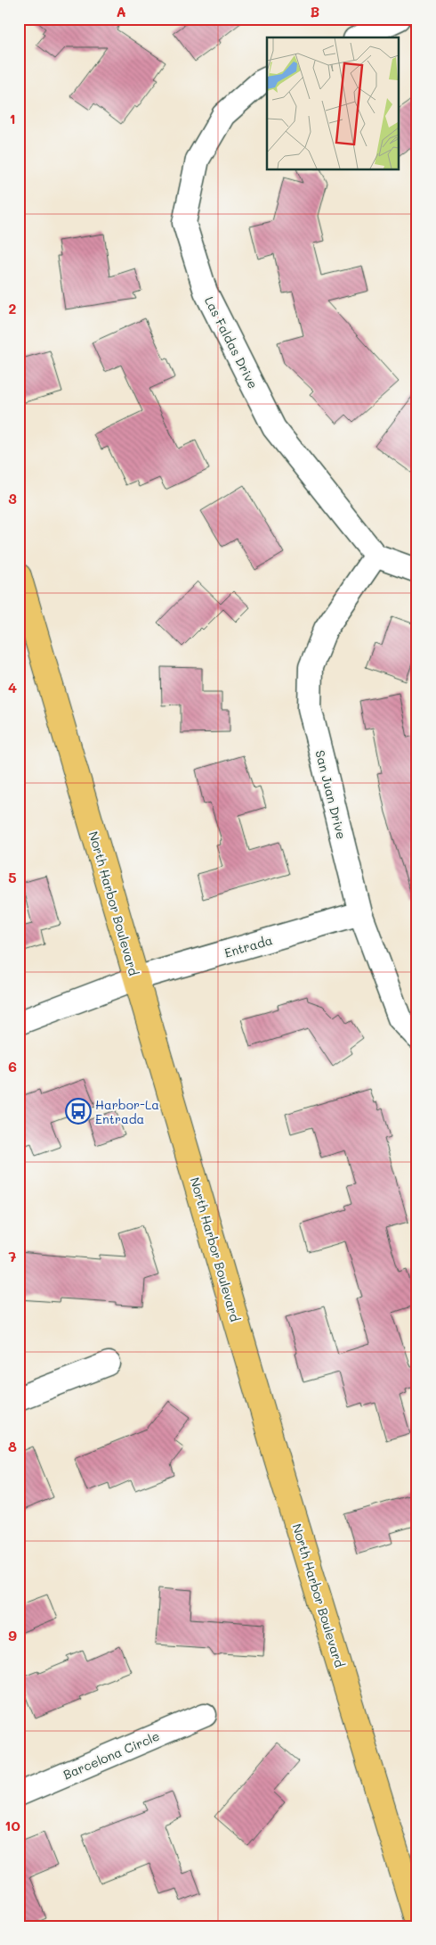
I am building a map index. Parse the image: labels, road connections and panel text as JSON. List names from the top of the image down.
{
  "streets": {
    "main road": ["North Harbor Boulevard"],
    "street": [
      "Las Faldas Drive",
      "San Juan Drive",
      "Entrada",
      "Barcelona Circle"
    ]
  },
  "crossings": [
    ["Las Faldas Drive", "San Juan Drive"],
    ["San Juan Drive", "Entrada"],
    ["North Harbor Boulevard", "Entrada"]
  ],
  "places": {
    "bus stop": ["Harbor-La Entrada"]
  },
  "grid": {
    "columns": ["A", "B"],
    "rows": [
      "1",
      "2",
      "3",
      "4",
      "5",
      "6",
      "7",
      "8",
      "9",
      "10"
    ]
  }
}
